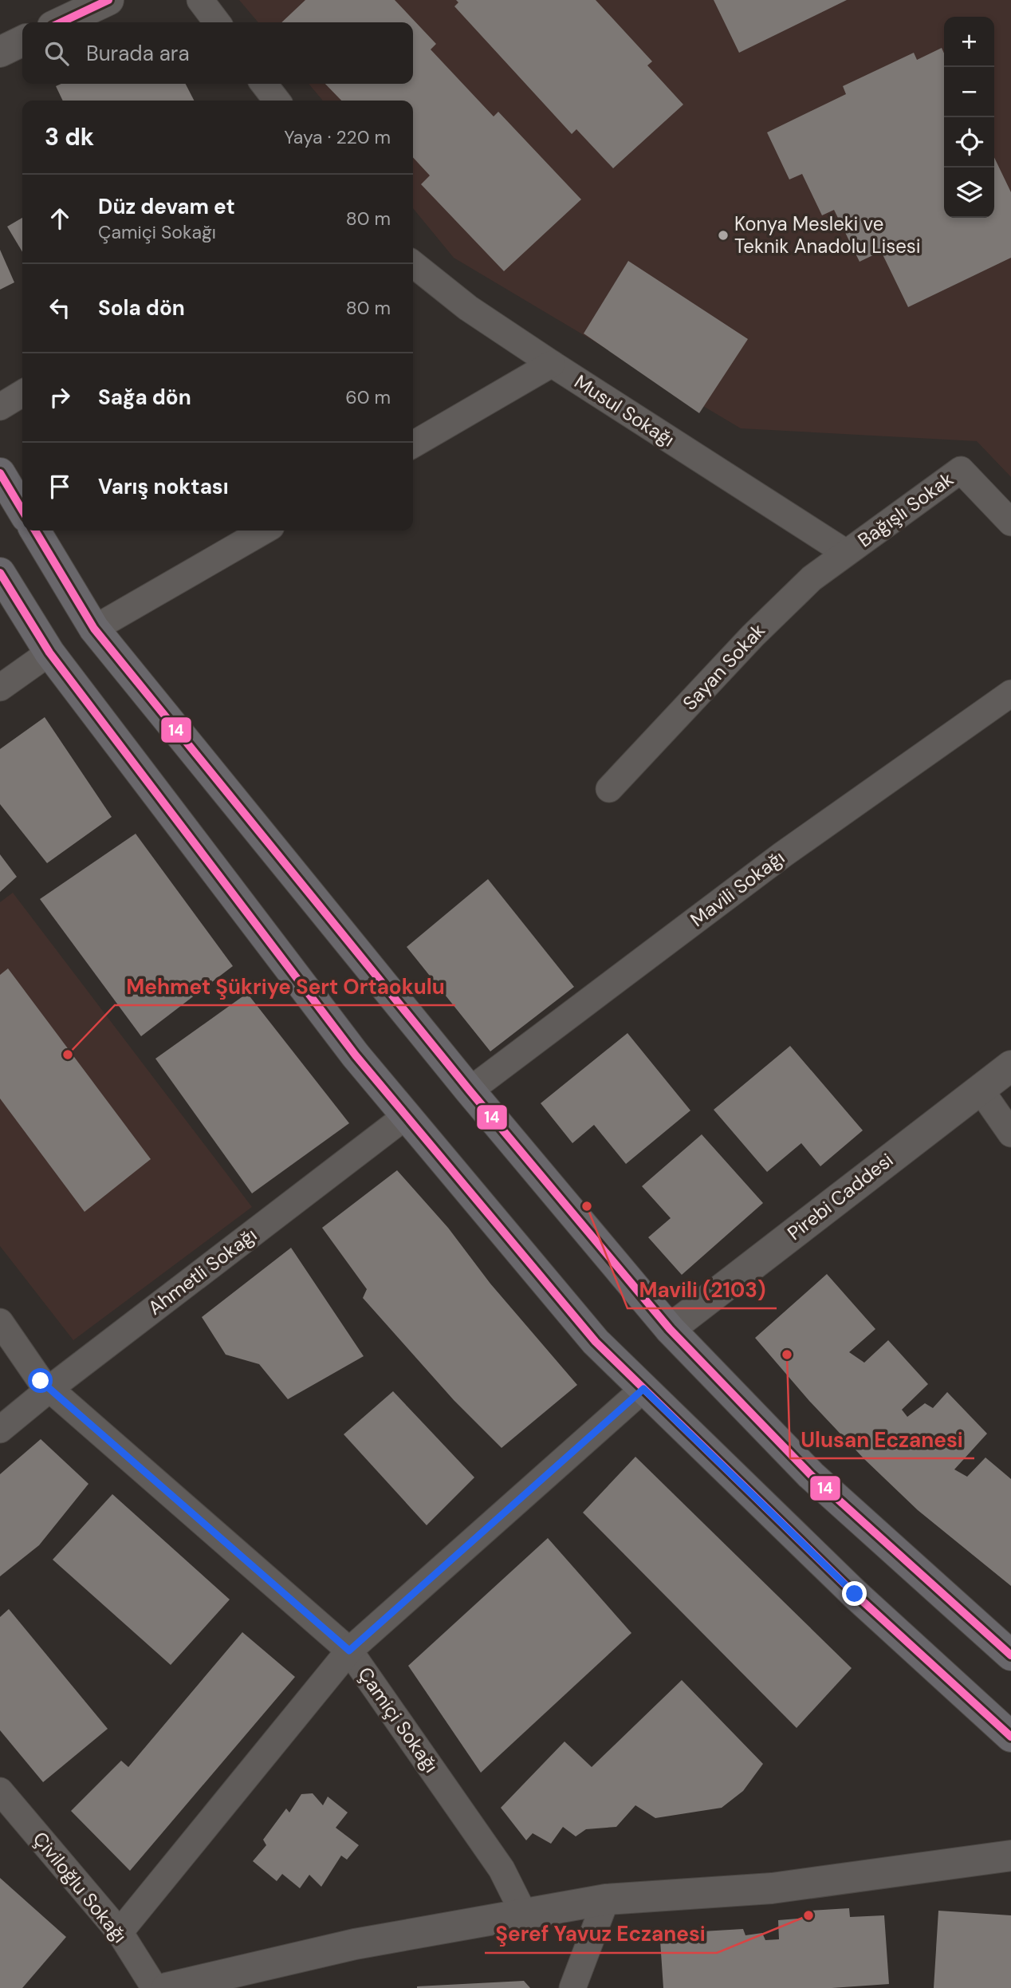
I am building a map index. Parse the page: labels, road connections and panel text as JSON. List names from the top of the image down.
{
  "streets": {
    "street": [
      "Musul Sokağı",
      "Bağışlı Sokak",
      "Sayan Sokak",
      "Mavili Sokağı",
      "Pirebi Caddesi",
      "Ahmetli Sokağı",
      "Çamiçi Sokağı",
      "Çiviloğlu Sokağı"
    ]
  },
  "crossings": [
    ["Musul Sokağı", "Bağışlı Sokak"],
    ["Musul Sokağı", "Sayan Sokak"],
    ["Bağışlı Sokak", "Sayan Sokak"],
    ["Ahmetli Sokağı", "Çamiçi Sokağı"]
  ],
  "places": [
    "Konya Mesleki ve Teknik Anadolu Lisesi",
    "Mehmet Şükriye Sert Ortaokulu",
    "Mavili (2103)",
    "Ulusan Eczanesi",
    "Şeref Yavuz Eczanesi"
  ],
  "lines": ["transit line 14"],
  "page": {
    "map_buttons": ["+", "−"],
    "search": "Burada ara",
    "heading": ["3 dk", "Yaya · 220 m"],
    "list": [
      ["Düz devam et", "Çamiçi Sokağı", "80 m"],
      ["Sola dön", "80 m"],
      ["Sağa dön", "60 m"],
      "Varış noktası"
    ]
  }
}
